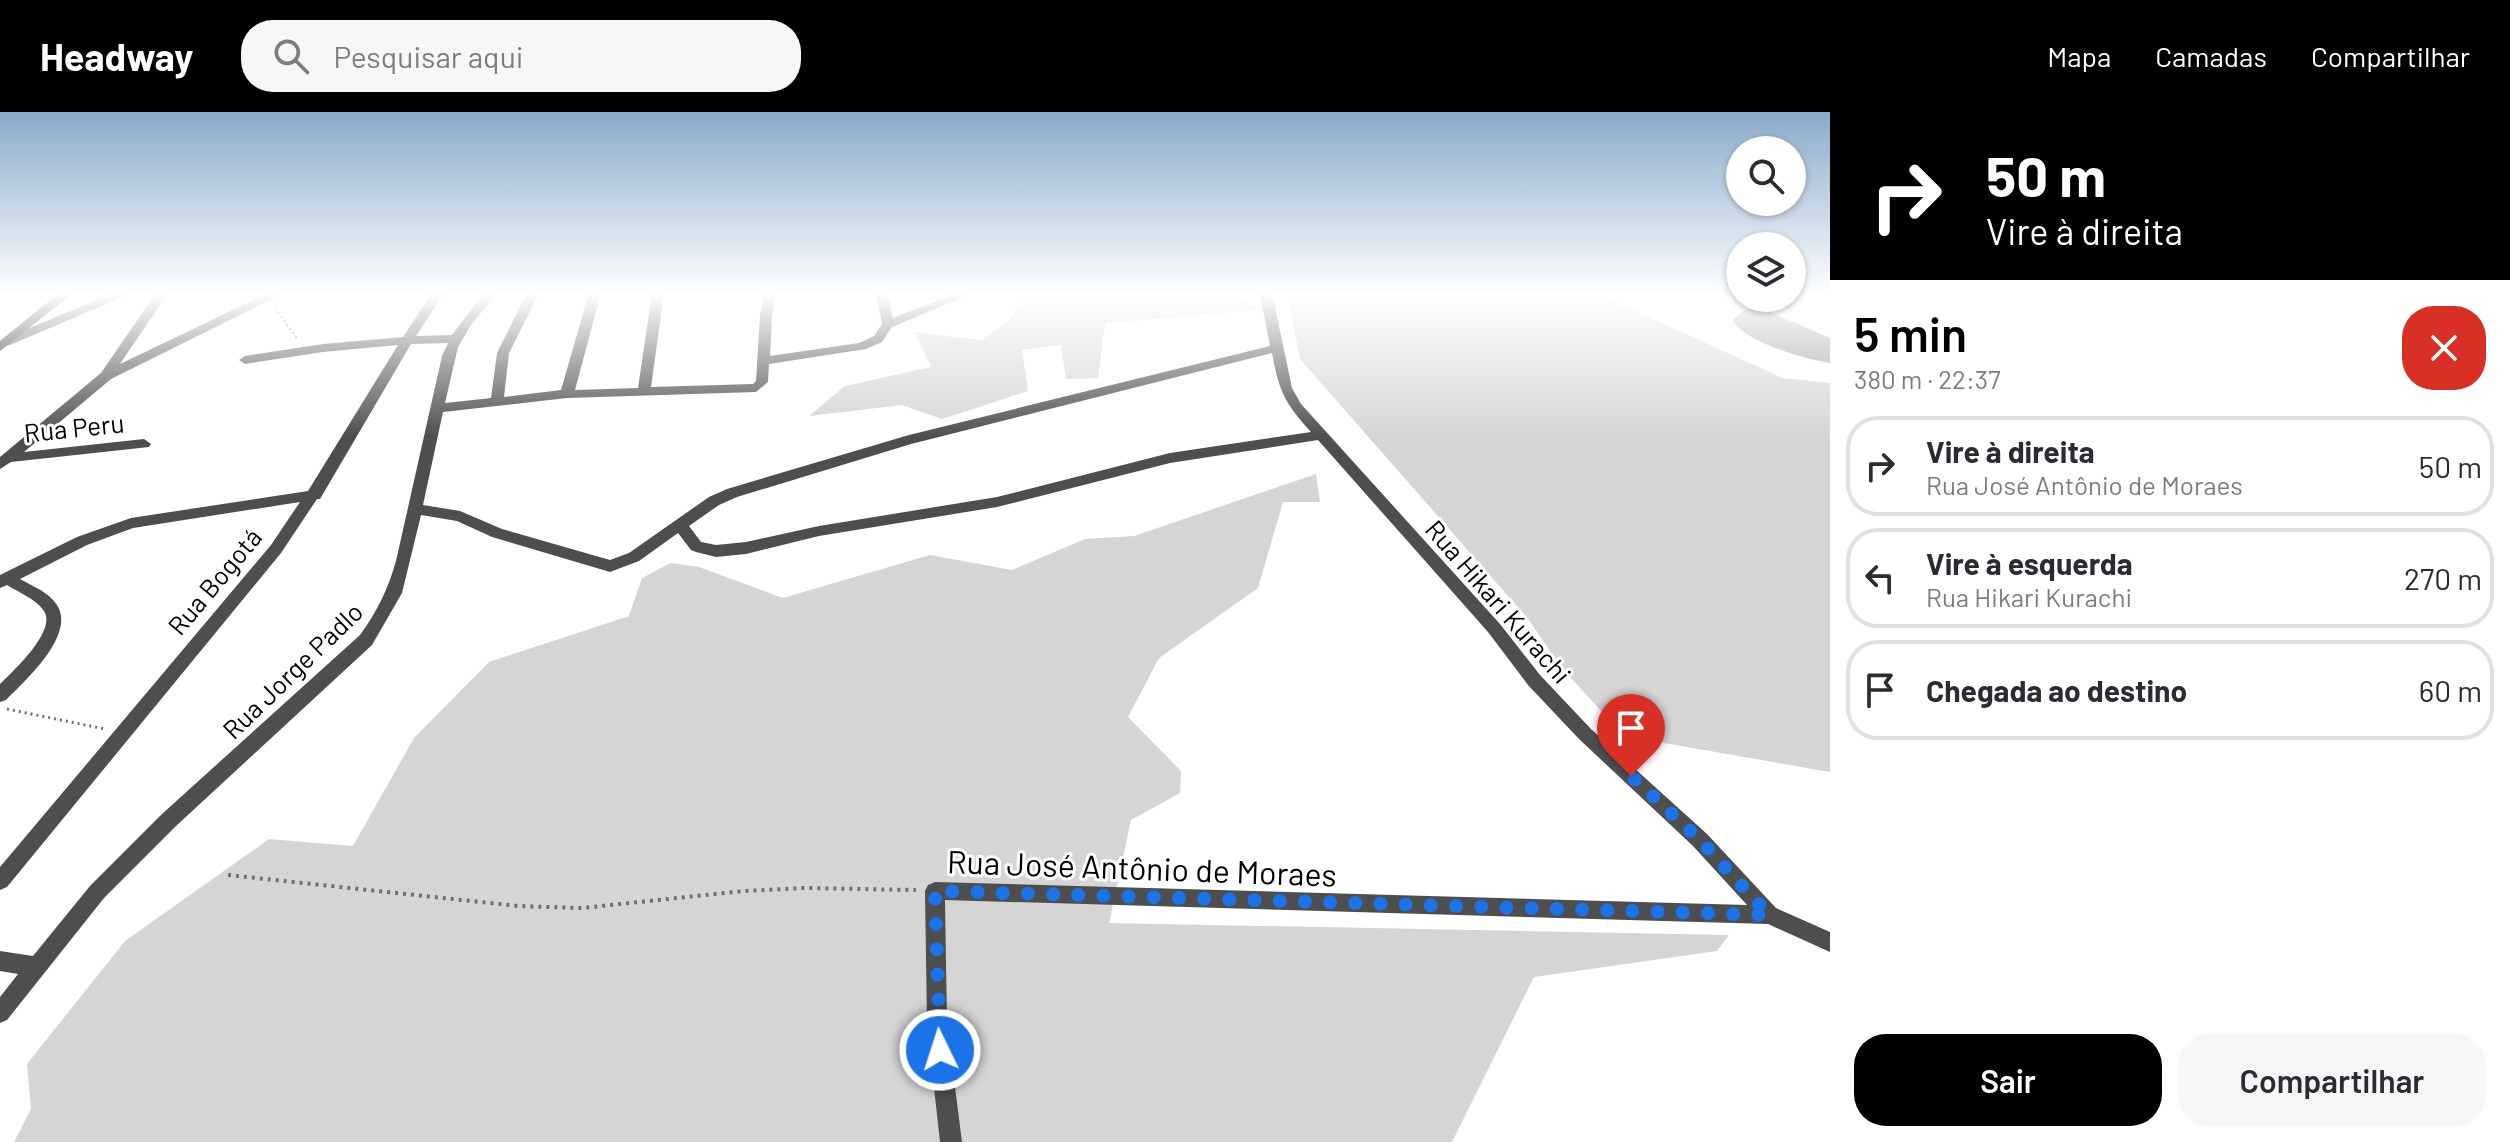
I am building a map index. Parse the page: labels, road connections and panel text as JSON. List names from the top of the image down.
{
  "streets": {
    "street": [
      "Rua Peru",
      "Rua Bogotá",
      "Rua Hikari Kurachi",
      "Rua Jorge Padlo",
      "Rua José Antônio de Moraes"
    ]
  },
  "crossings": [
    ["Rua Hikari Kurachi", "Rua José Antônio de Moraes"]
  ],
  "page": {
    "header": "Headway",
    "search": "Pesquisar aqui",
    "nav": ["Mapa", "Camadas", "Compartilhar"],
    "turn": ["50 m", "Vire à direita"],
    "heading": ["5 min", "380 m · 22:37"],
    "list": [
      {
        "name": "Vire à direita",
        "note": "Rua José Antônio de Moraes",
        "value": "50 m"
      },
      {
        "name": "Vire à esquerda",
        "note": "Rua Hikari Kurachi",
        "value": "270 m"
      },
      {
        "name": "Chegada ao destino",
        "value": "60 m"
      }
    ],
    "buttons": ["Sair", "Compartilhar"]
  }
}
